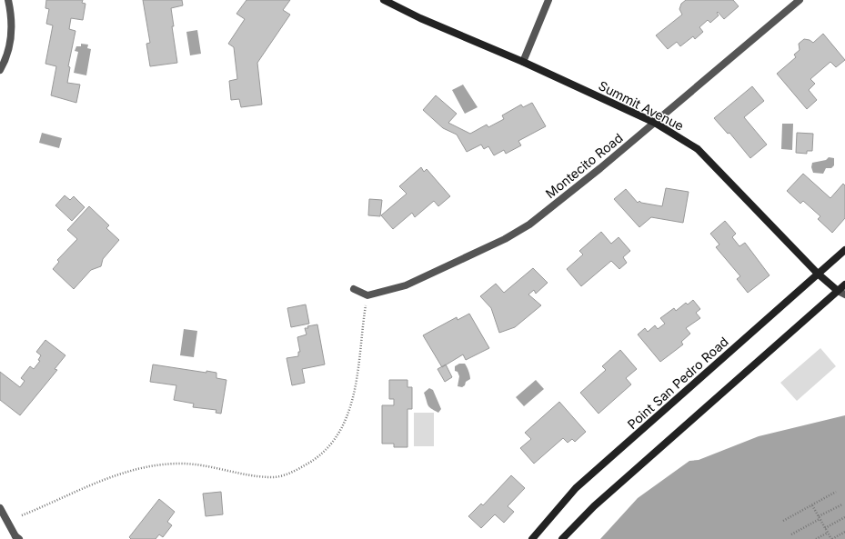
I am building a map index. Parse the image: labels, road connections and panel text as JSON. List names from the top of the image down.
{
  "streets": {
    "main road": ["Summit Avenue", "Point San Pedro Road"],
    "street": ["Montecito Road"]
  },
  "crossings": [
    ["Summit Avenue", "Montecito Road"],
    ["Summit Avenue", "Point San Pedro Road"]
  ]
}
